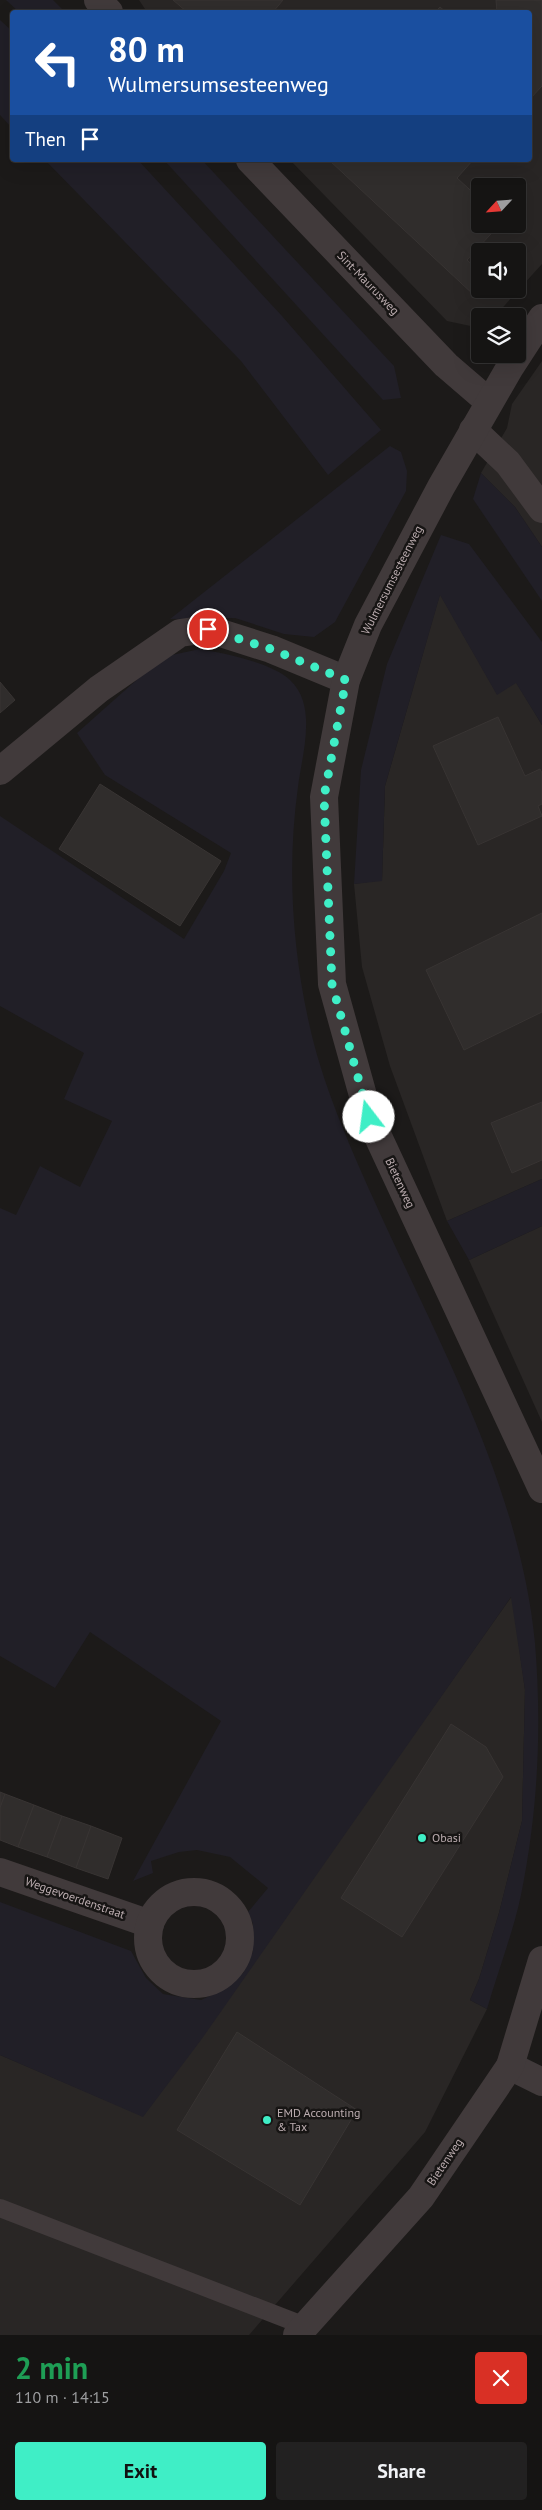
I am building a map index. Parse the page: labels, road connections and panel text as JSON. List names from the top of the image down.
{
  "streets": {
    "street": [
      "Sint-Maurusweg",
      "Wulmersumsesteenweg",
      "Bietenweg",
      "Weggevoerdenstraat"
    ]
  },
  "crossings": [
    ["Sint-Maurusweg", "Wulmersumsesteenweg"],
    ["Wulmersumsesteenweg", "Bietenweg"]
  ],
  "places": ["Obasi", "EMD Accounting & Tax"],
  "north": "bottom left",
  "page": {
    "turn": ["80 m", "Wulmersumsesteenweg"],
    "then": "Then",
    "heading": ["2 min", "110 m · 14:15"],
    "buttons": ["Exit", "Share"]
  }
}
